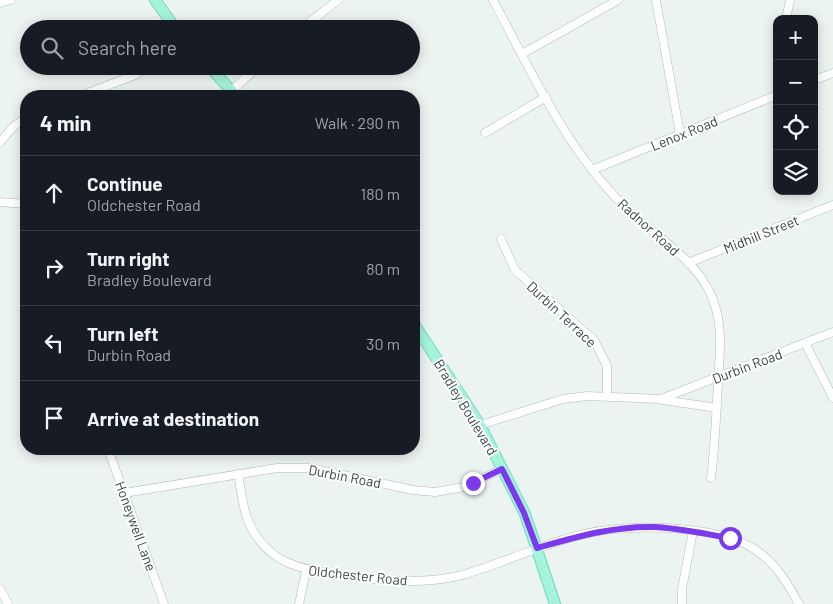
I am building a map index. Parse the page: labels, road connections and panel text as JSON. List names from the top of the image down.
{
  "streets": {
    "main road": ["Bradley Boulevard"],
    "street": [
      "Lenox Road",
      "Radnor Road",
      "Midhill Street",
      "Durbin Terrace",
      "Durbin Road",
      "Honeywell Lane",
      "Oldchester Road"
    ]
  },
  "crossings": [
    ["Lenox Road", "Radnor Road"],
    ["Radnor Road", "Midhill Street"],
    ["Radnor Road", "Durbin Road"],
    ["Durbin Terrace", "Durbin Road"],
    ["Durbin Road", "Bradley Boulevard"],
    ["Durbin Road", "Honeywell Lane"],
    ["Durbin Road", "Oldchester Road"],
    ["Bradley Boulevard", "Oldchester Road"]
  ],
  "page": {
    "map_buttons": ["+", "−"],
    "search": "Search here",
    "heading": ["4 min", "Walk · 290 m"],
    "list": [
      ["Continue", "Oldchester Road", "180 m"],
      ["Turn right", "Bradley Boulevard", "80 m"],
      ["Turn left", "Durbin Road", "30 m"],
      "Arrive at destination"
    ]
  }
}
